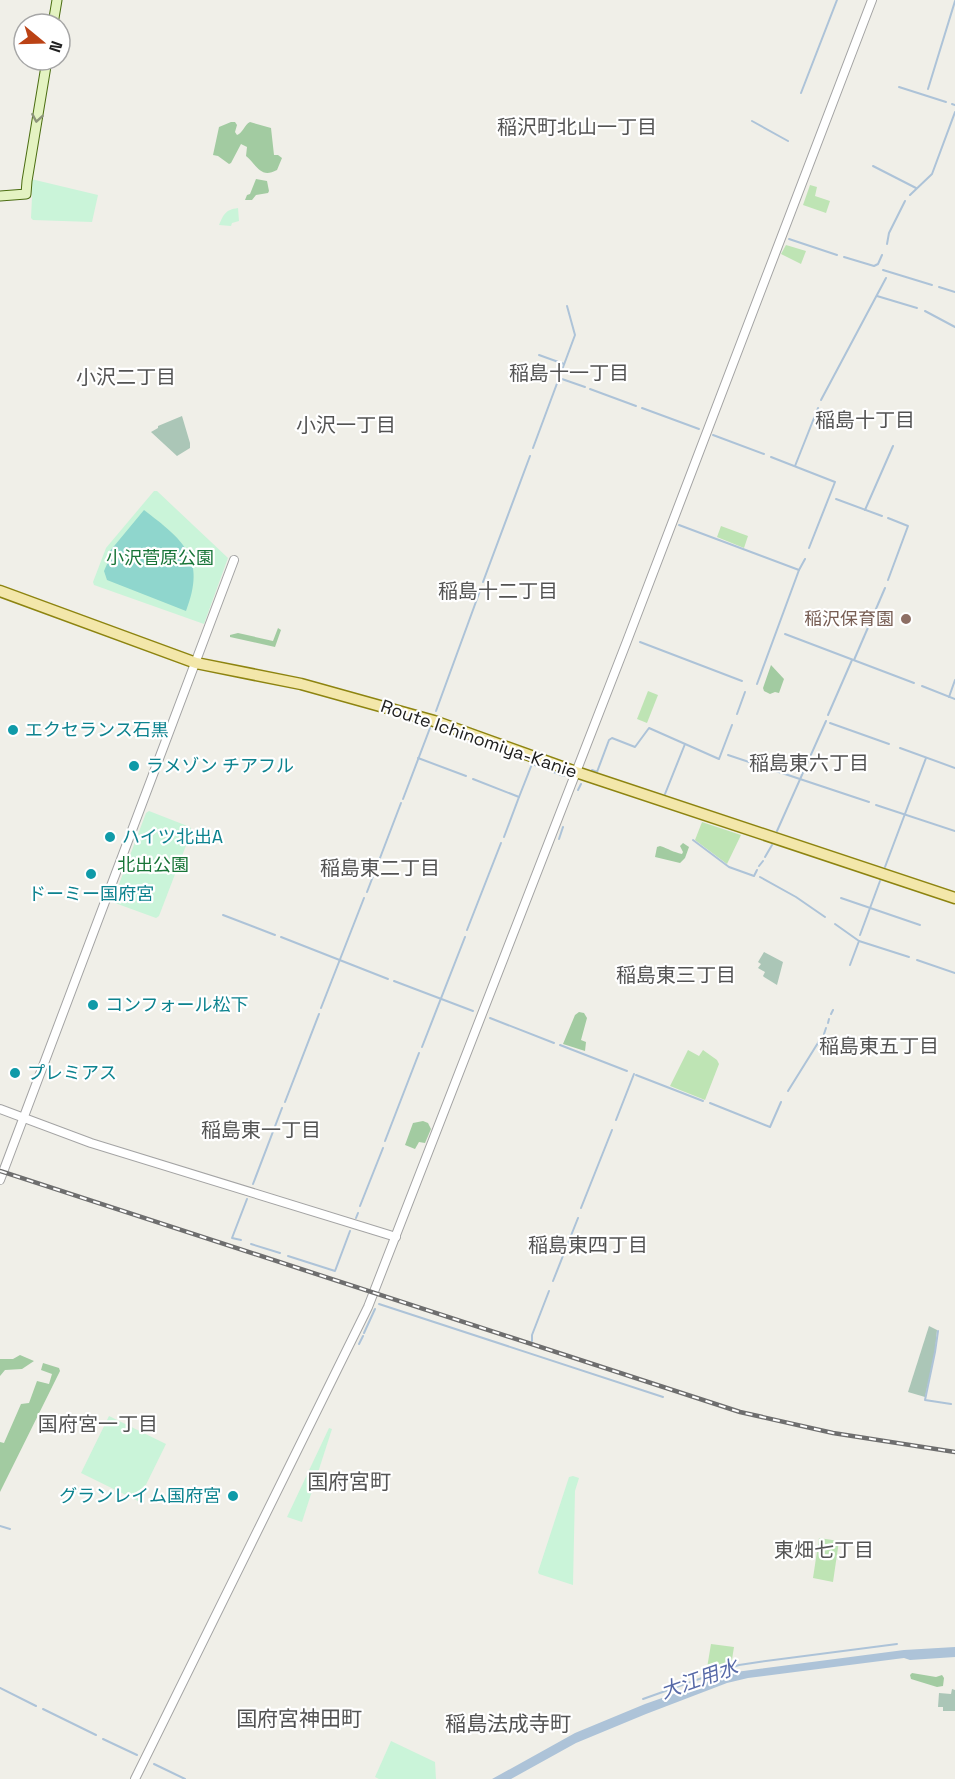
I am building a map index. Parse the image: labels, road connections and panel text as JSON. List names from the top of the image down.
{
  "streets": {
    "main road": ["Route Ichinomiya-Kanie"]
  },
  "districts": [
    "稲沢町北山一丁目",
    "稲島十一丁目",
    "小沢二丁目",
    "稲島十丁目",
    "小沢一丁目",
    "稲島十二丁目",
    "稲島東六丁目",
    "稲島東二丁目",
    "稲島東三丁目",
    "稲島東五丁目",
    "稲島東一丁目",
    "稲島東四丁目",
    "国府宮一丁目",
    "国府宮町",
    "東畑七丁目",
    "国府宮神田町",
    "稲島法成寺町"
  ],
  "water": ["大江用水"],
  "parks": ["小沢菅原公園", "北出公園"],
  "places": [
    "稲沢保育園",
    "エクセランス石黒",
    "ラメゾン チアフル",
    "ハイツ北出A",
    "ドーミー国府宮",
    "コンフォール松下",
    "プレミアス",
    "グランレイム国府宮"
  ],
  "north": "right"
}
